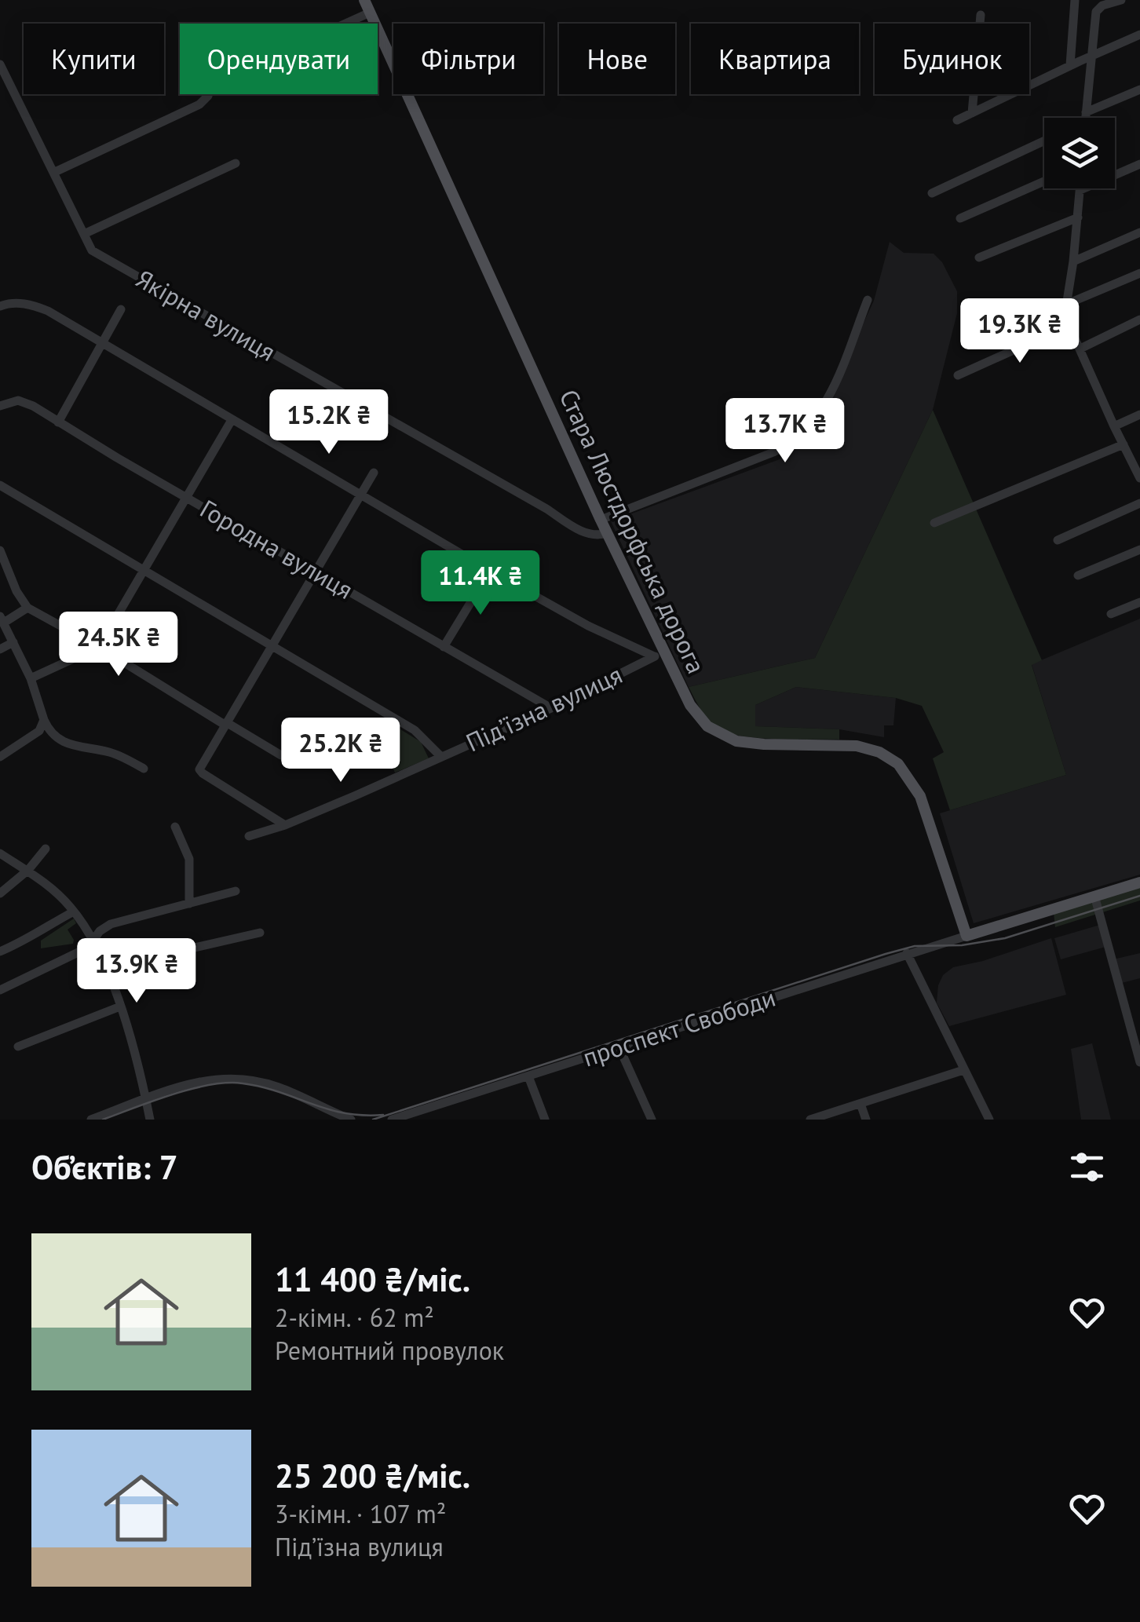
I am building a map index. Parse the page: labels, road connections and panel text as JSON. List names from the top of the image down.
{
  "streets": {
    "main road": ["Стара Люстдорфська дорога"],
    "street": [
      "Якірна вулиця",
      "Городна вулиця",
      "Підʼїзна вулиця",
      "проспект Свободи"
    ]
  },
  "crossings": [
    ["Якірна вулиця", "Стара Люстдорфська дорога"],
    ["Стара Люстдорфська дорога", "Підʼїзна вулиця"],
    ["Стара Люстдорфська дорога", "проспект Свободи"],
    ["Городна вулиця", "Підʼїзна вулиця"]
  ],
  "page": {
    "chip": [
      "Купити",
      "Орендувати",
      "Фільтри",
      "Нове",
      "Квартира",
      "Будинок"
    ],
    "price": [
      "19.3K ₴",
      "15.2K ₴",
      "13.7K ₴",
      "11.4K ₴",
      "24.5K ₴",
      "25.2K ₴",
      "13.9K ₴"
    ],
    "heading": "Об’єктів: 7",
    "list": [
      {
        "name": "11 400 ₴/міс.",
        "note": "2-кімн. · 62 m² · Ремонтний провулок"
      },
      {
        "name": "25 200 ₴/міс.",
        "note": "3-кімн. · 107 m² · Підʼїзна вулиця"
      }
    ]
  }
}
